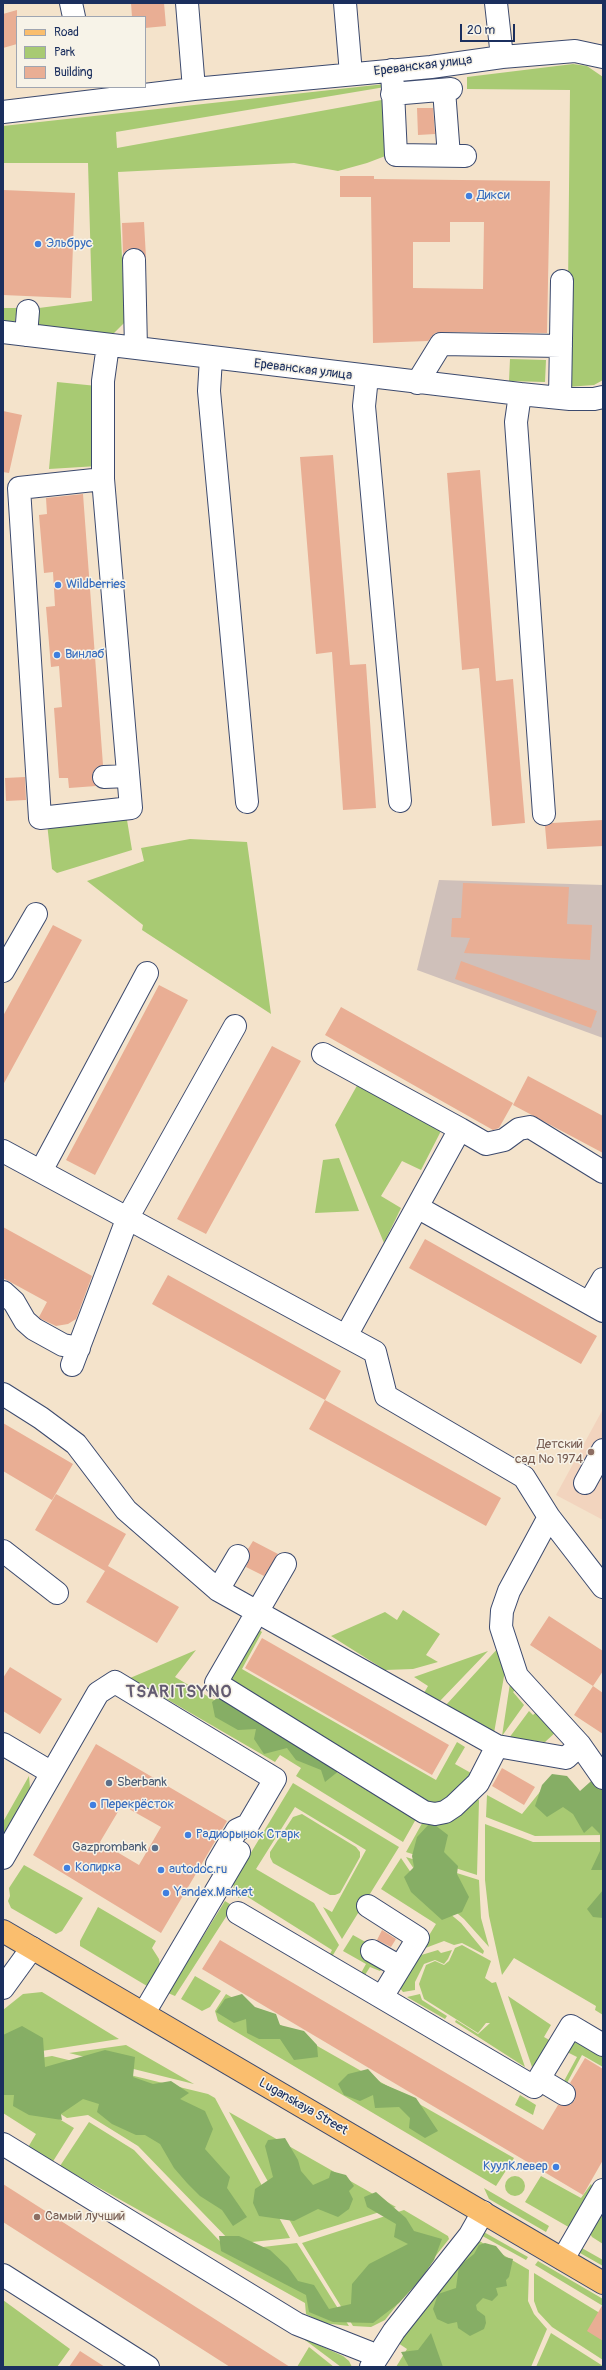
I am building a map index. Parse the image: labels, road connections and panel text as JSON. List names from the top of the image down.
{
  "streets": {
    "main road": ["Luganskaya Street"],
    "street": ["Ереванская улица"]
  },
  "districts": ["TSARITSYNO"],
  "places": [
    "Дикси",
    "Эльбрус",
    "Wildberries",
    "Винлаб",
    "Детский сад № 1974",
    "Sberbank",
    "Перекрёсток",
    "Радиорынок Старк",
    "Gazprombank",
    "Копирка",
    "autodoc.ru",
    "Yandex.Market",
    "КуулКлевер",
    "Самый лучший"
  ],
  "legend": ["Road", "Park", "Building"],
  "scale_bar": "20 m"
}
